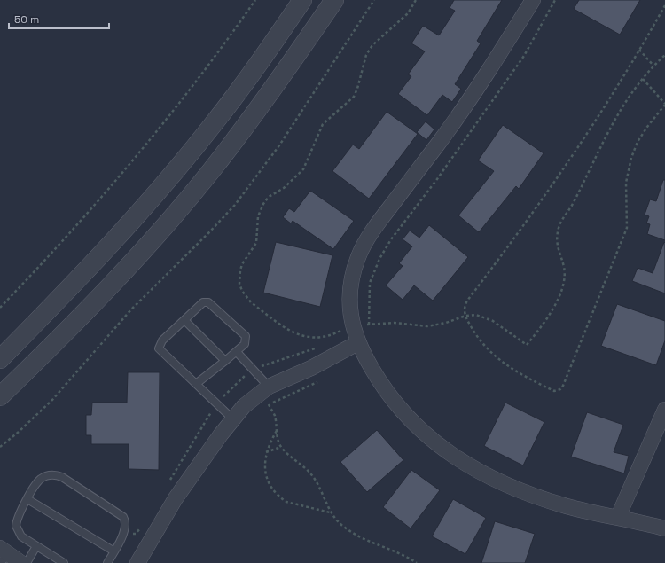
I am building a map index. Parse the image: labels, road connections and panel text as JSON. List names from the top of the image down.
{
  "scale_bar": "50 m"
}
